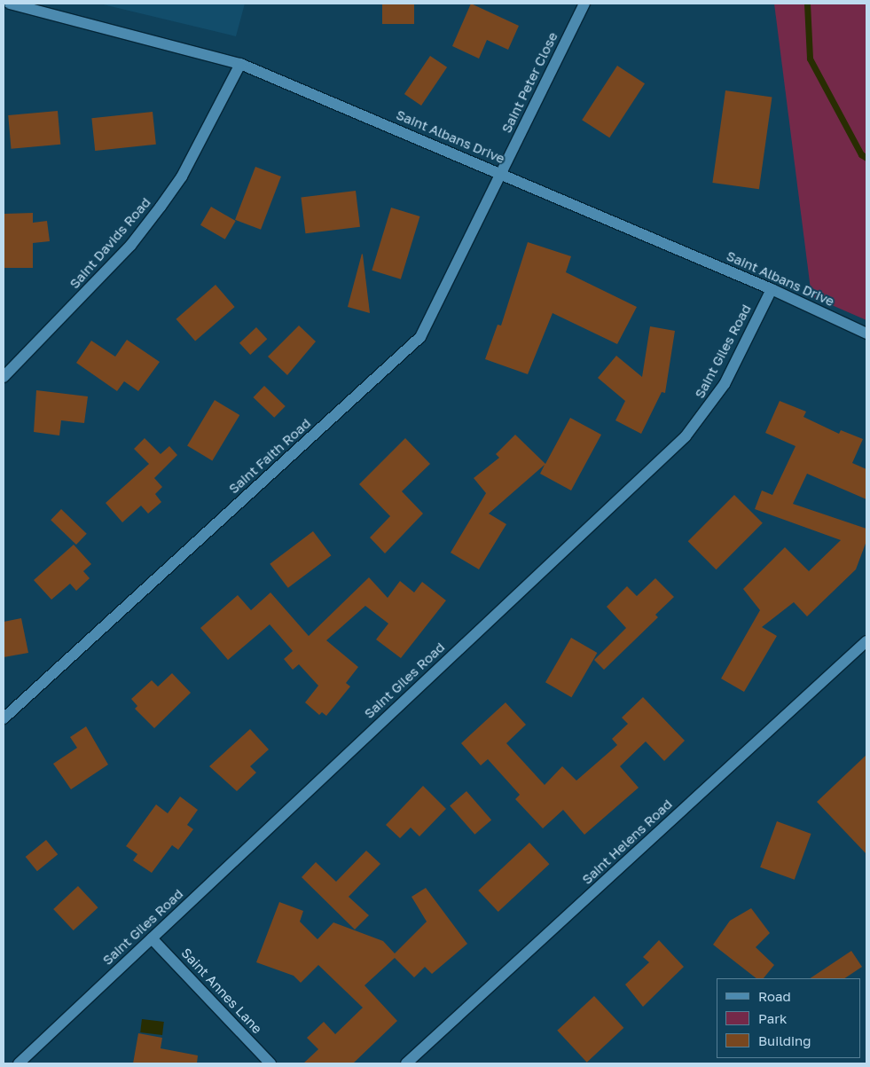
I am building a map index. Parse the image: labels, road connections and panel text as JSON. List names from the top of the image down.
{
  "streets": {
    "street": [
      "Saint Peter Close",
      "Saint Albans Drive",
      "Saint Davids Road",
      "Saint Giles Road",
      "Saint Faith Road",
      "Saint Helens Road",
      "Saint Annes Lane"
    ]
  },
  "crossings": [
    ["Saint Peter Close", "Saint Albans Drive"],
    ["Saint Peter Close", "Saint Faith Road"],
    ["Saint Albans Drive", "Saint Davids Road"],
    ["Saint Albans Drive", "Saint Giles Road"],
    ["Saint Albans Drive", "Saint Faith Road"],
    ["Saint Giles Road", "Saint Annes Lane"]
  ],
  "legend": ["Road", "Park", "Building"]
}
